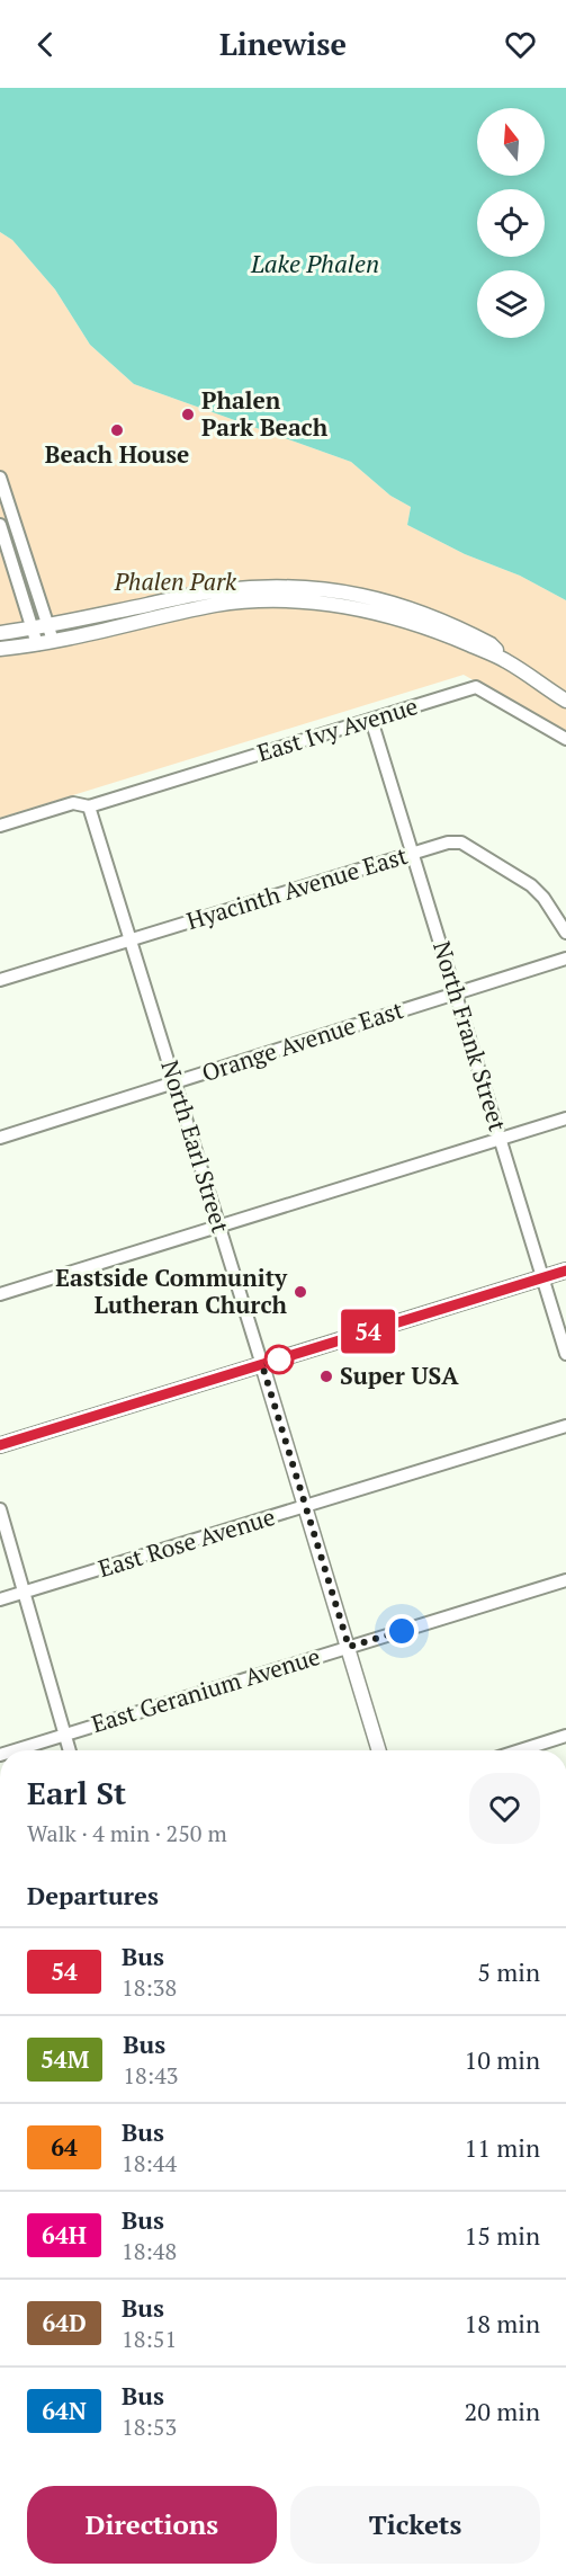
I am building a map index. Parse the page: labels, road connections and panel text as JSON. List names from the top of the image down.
{
  "streets": {
    "street": [
      "East Ivy Avenue",
      "Hyacinth Avenue East",
      "North Frank Street",
      "Orange Avenue East",
      "North Earl Street",
      "East Rose Avenue",
      "East Geranium Avenue"
    ]
  },
  "crossings": [
    ["East Ivy Avenue", "North Frank Street"],
    ["East Ivy Avenue", "North Earl Street"],
    ["Hyacinth Avenue East", "North Frank Street"],
    ["Hyacinth Avenue East", "North Earl Street"],
    ["North Frank Street", "Orange Avenue East"],
    ["Orange Avenue East", "North Earl Street"],
    ["North Earl Street", "East Rose Avenue"],
    ["North Earl Street", "East Geranium Avenue"]
  ],
  "water": ["Lake Phalen"],
  "parks": ["Phalen Park"],
  "places": [
    "Phalen Park Beach",
    "Beach House",
    "Eastside Community Lutheran Church",
    "Super USA"
  ],
  "lines": ["bus line 54"],
  "north": "top",
  "page": {
    "header": "Linewise",
    "on_map": "54",
    "heading": [
      ["Earl St", "Walk · 4 min · 250 m"],
      "Departures"
    ],
    "list": [
      {
        "mark": "54",
        "name": "Bus",
        "note": "18:38",
        "value": "5 min"
      },
      {
        "mark": "54M",
        "name": "Bus",
        "note": "18:43",
        "value": "10 min"
      },
      {
        "mark": "64",
        "name": "Bus",
        "note": "18:44",
        "value": "11 min"
      },
      {
        "mark": "64H",
        "name": "Bus",
        "note": "18:48",
        "value": "15 min"
      },
      {
        "mark": "64D",
        "name": "Bus",
        "note": "18:51",
        "value": "18 min"
      },
      {
        "mark": "64N",
        "name": "Bus",
        "note": "18:53",
        "value": "20 min"
      }
    ],
    "buttons": ["Directions", "Tickets"]
  }
}
